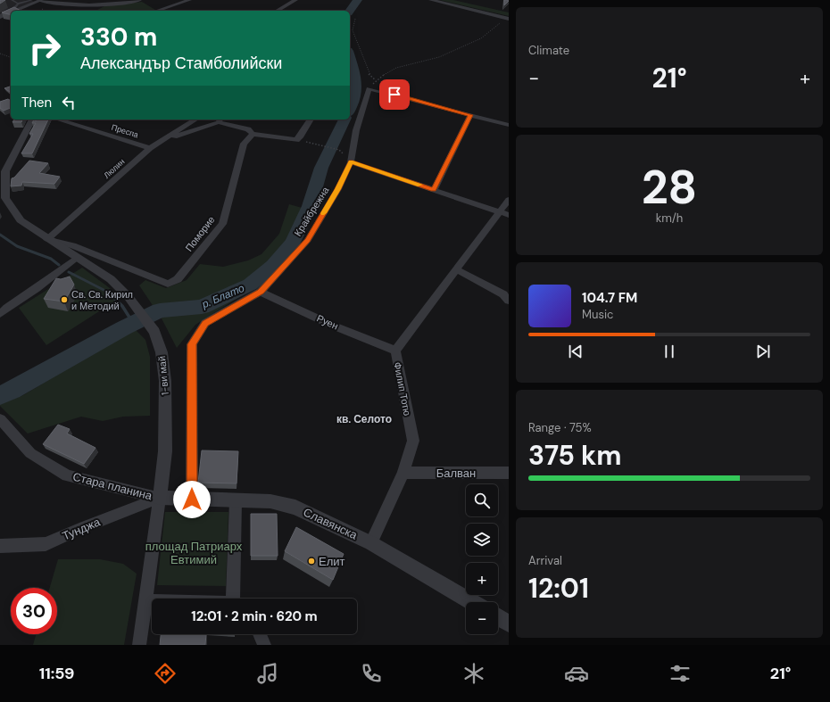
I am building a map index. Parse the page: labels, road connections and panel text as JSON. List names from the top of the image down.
{
  "streets": {
    "street": [
      "Преспа",
      "Люлин",
      "Крайбрежна",
      "Поморие",
      "Руен",
      "1-ви май",
      "Филип Тотю",
      "Балван",
      "Стара планина",
      "Славянска",
      "Тунджа"
    ]
  },
  "crossings": [
    ["Преспа", "Люлин"],
    ["Люлин", "Поморие"],
    ["Люлин", "1-ви май"],
    ["Крайбрежна", "Руен"],
    ["Крайбрежна", "Славянска"],
    ["Поморие", "1-ви май"],
    ["Руен", "Филип Тотю"],
    ["1-ви май", "Стара планина"],
    ["1-ви май", "Славянска"],
    ["1-ви май", "Тунджа"],
    ["Филип Тотю", "Балван"],
    ["Филип Тотю", "Славянска"],
    ["Стара планина", "Славянска"],
    ["Стара планина", "Тунджа"],
    ["Славянска", "Тунджа"]
  ],
  "districts": ["кв. Селото"],
  "water": ["р. Блато"],
  "parks": ["площад Патриарх Евтимий"],
  "places": ["Св. Св. Кирил и Методий", "Елит"],
  "page": {
    "tile": [
      "Climate",
      ["28", "km/h"],
      ["Range · 75%", "375 km"],
      ["Arrival", "12:01"]
    ],
    "turn": ["330 m", "Александър Стамболийски"],
    "heat": ["−", "21°", "+"],
    "then": "Then",
    "song": ["104.7 FM", "Music"],
    "map_buttons": ["+", "−"],
    "limit": "30",
    "trip": "12:01 · 2 min · 620 m",
    "tabs": ["11:59", "21°"]
  }
}
